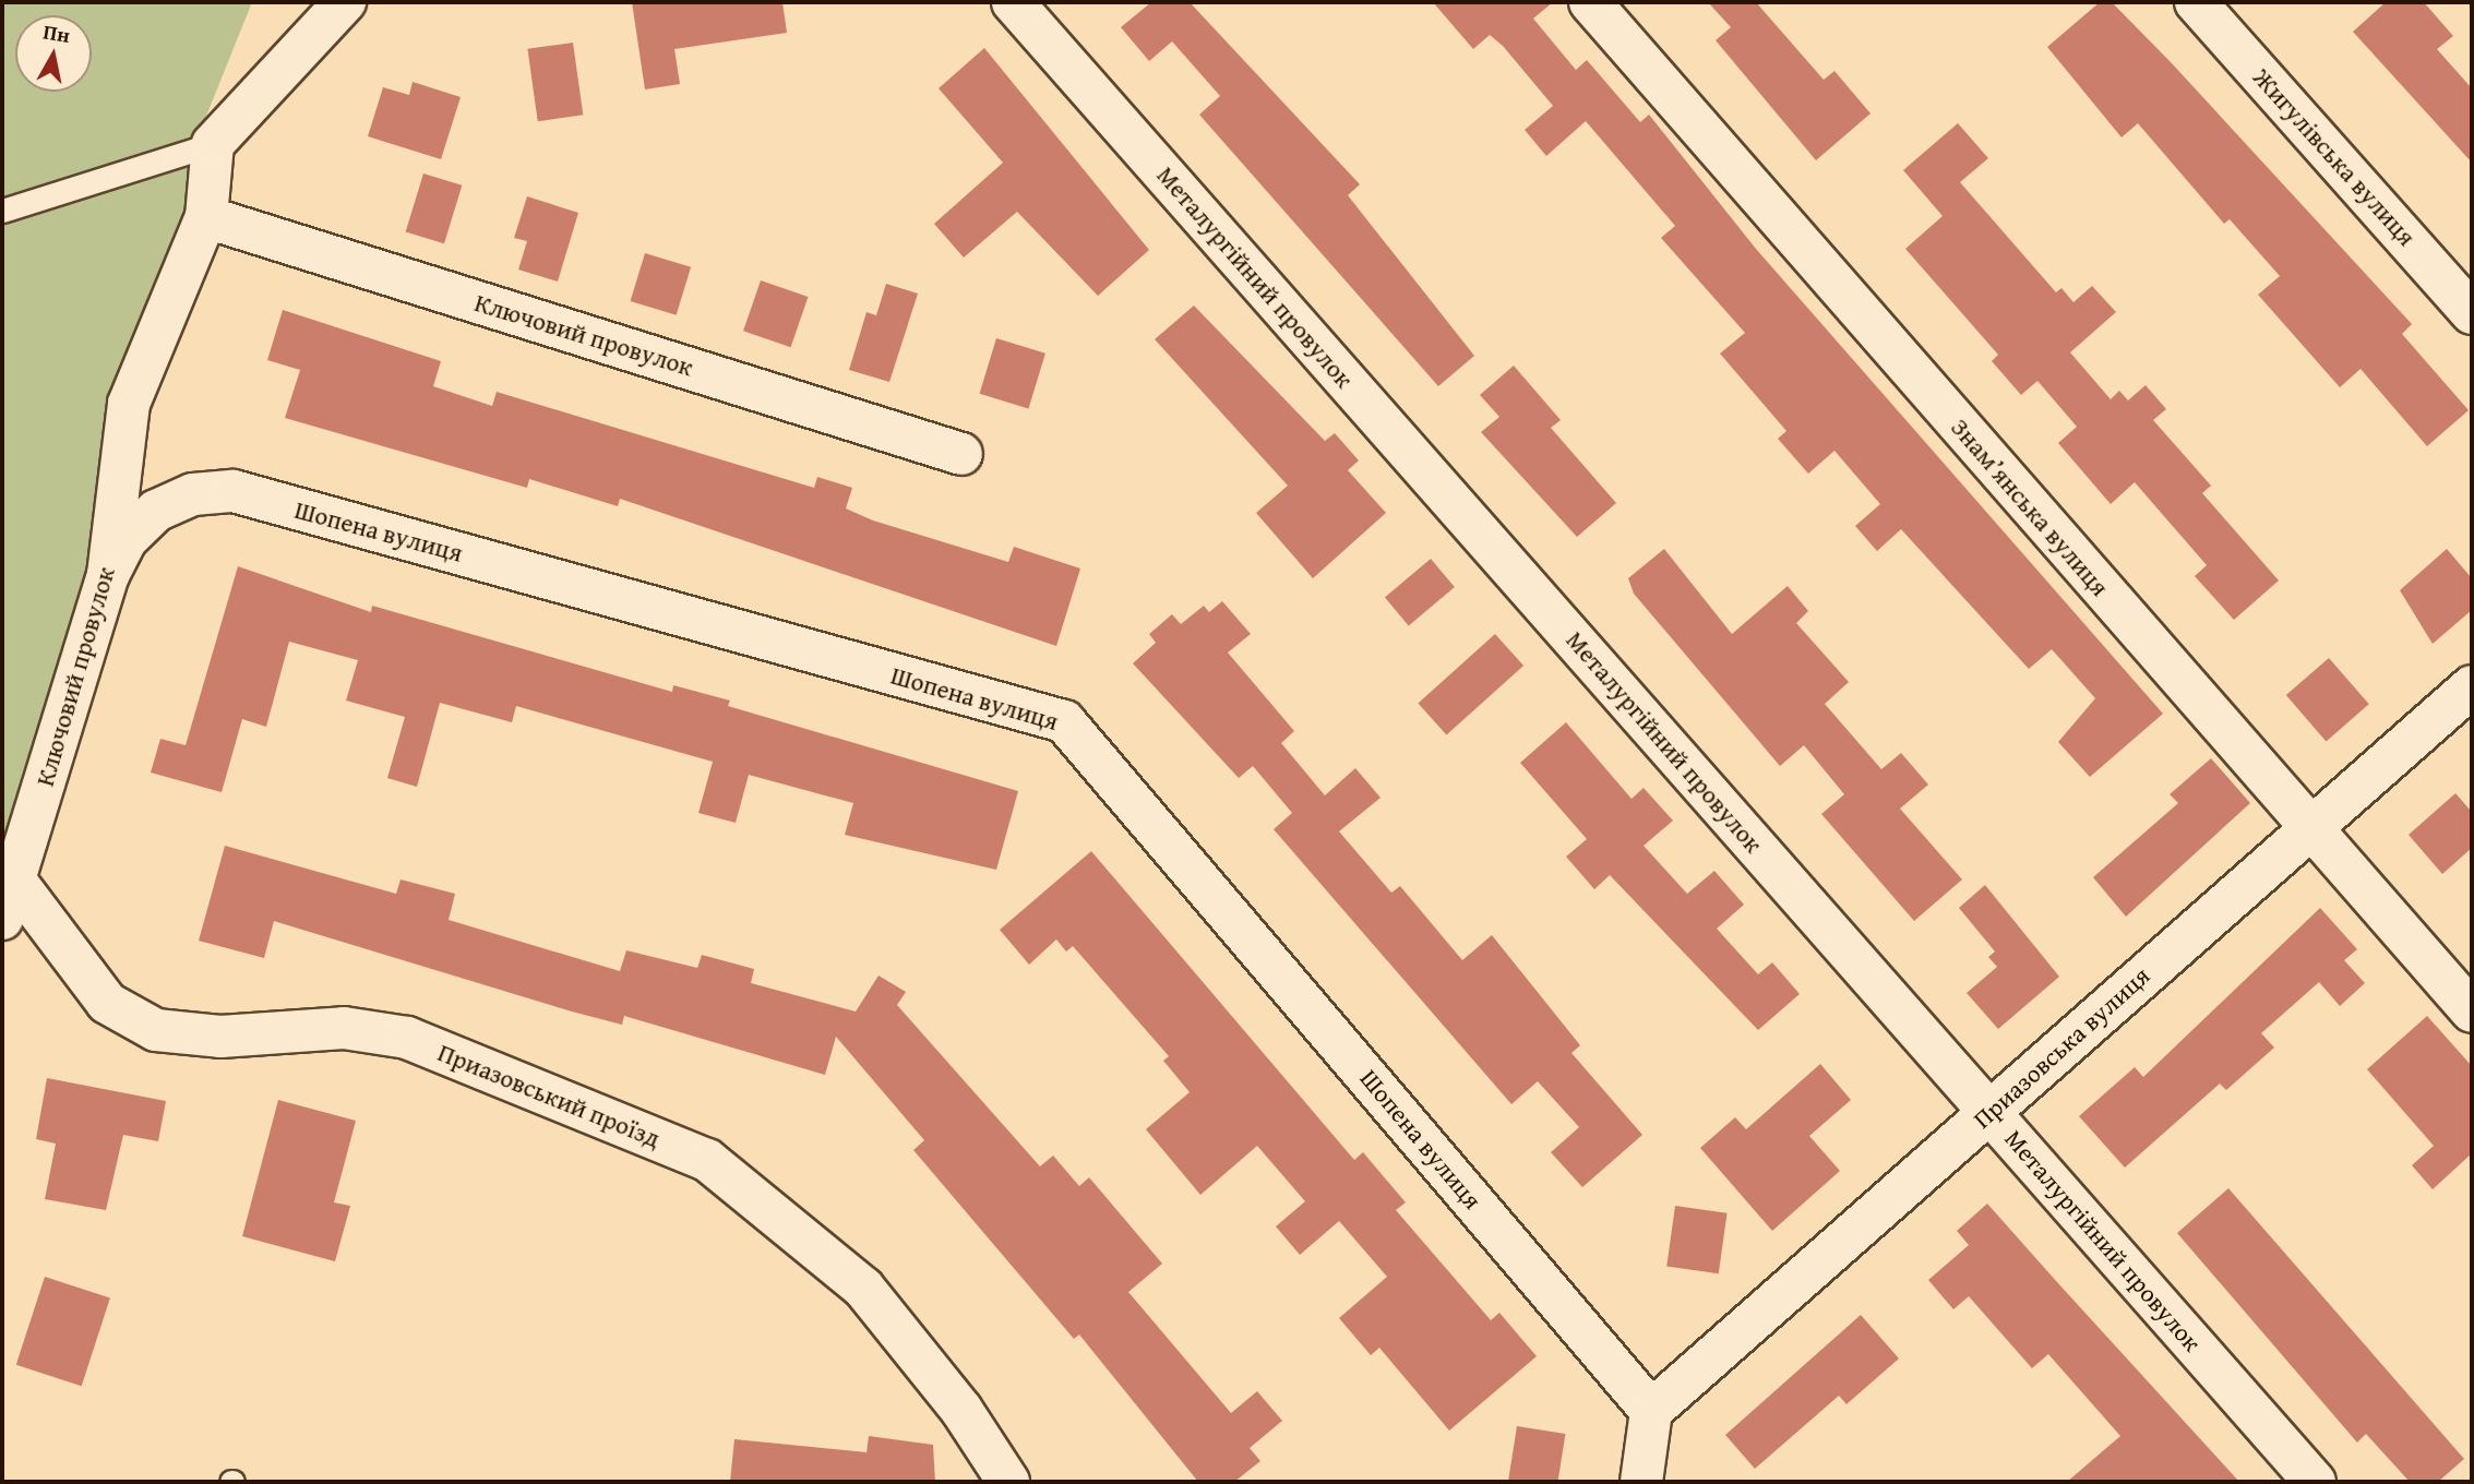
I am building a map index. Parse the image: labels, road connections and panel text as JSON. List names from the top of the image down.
{
  "streets": {
    "street": [
      "Жигулівська вулиця",
      "Металургійний провулок",
      "Ключовий провулок",
      "Знам’янська вулиця",
      "Шопена вулиця",
      "Приазовська вулиця",
      "Приазовський проїзд"
    ]
  },
  "crossings": [
    ["Металургійний провулок", "Приазовська вулиця"],
    ["Ключовий провулок", "Шопена вулиця"],
    ["Ключовий провулок", "Приазовський проїзд"],
    ["Знам’янська вулиця", "Приазовська вулиця"],
    ["Шопена вулиця", "Приазовська вулиця"]
  ],
  "north": "top"
}
